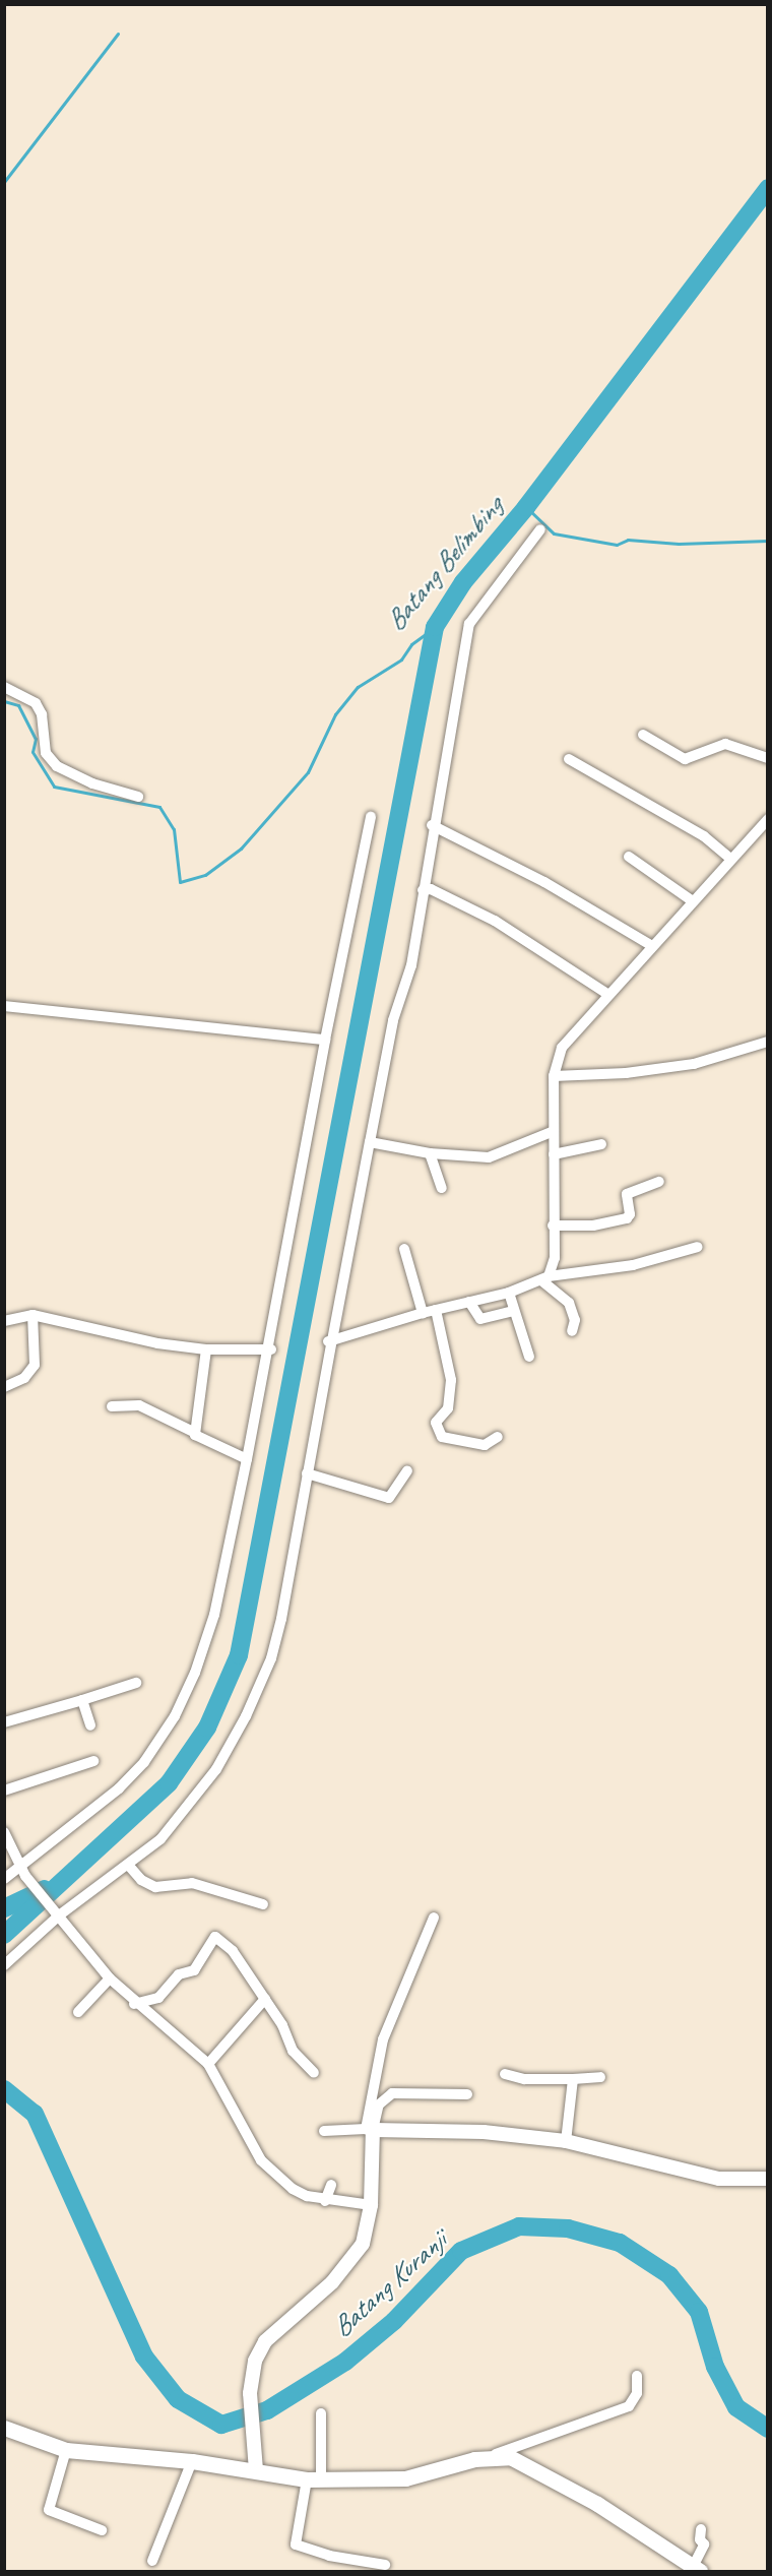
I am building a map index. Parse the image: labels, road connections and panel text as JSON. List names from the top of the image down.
{
  "water": ["Batang Belimbing", "Batang Kuranji"]
}
